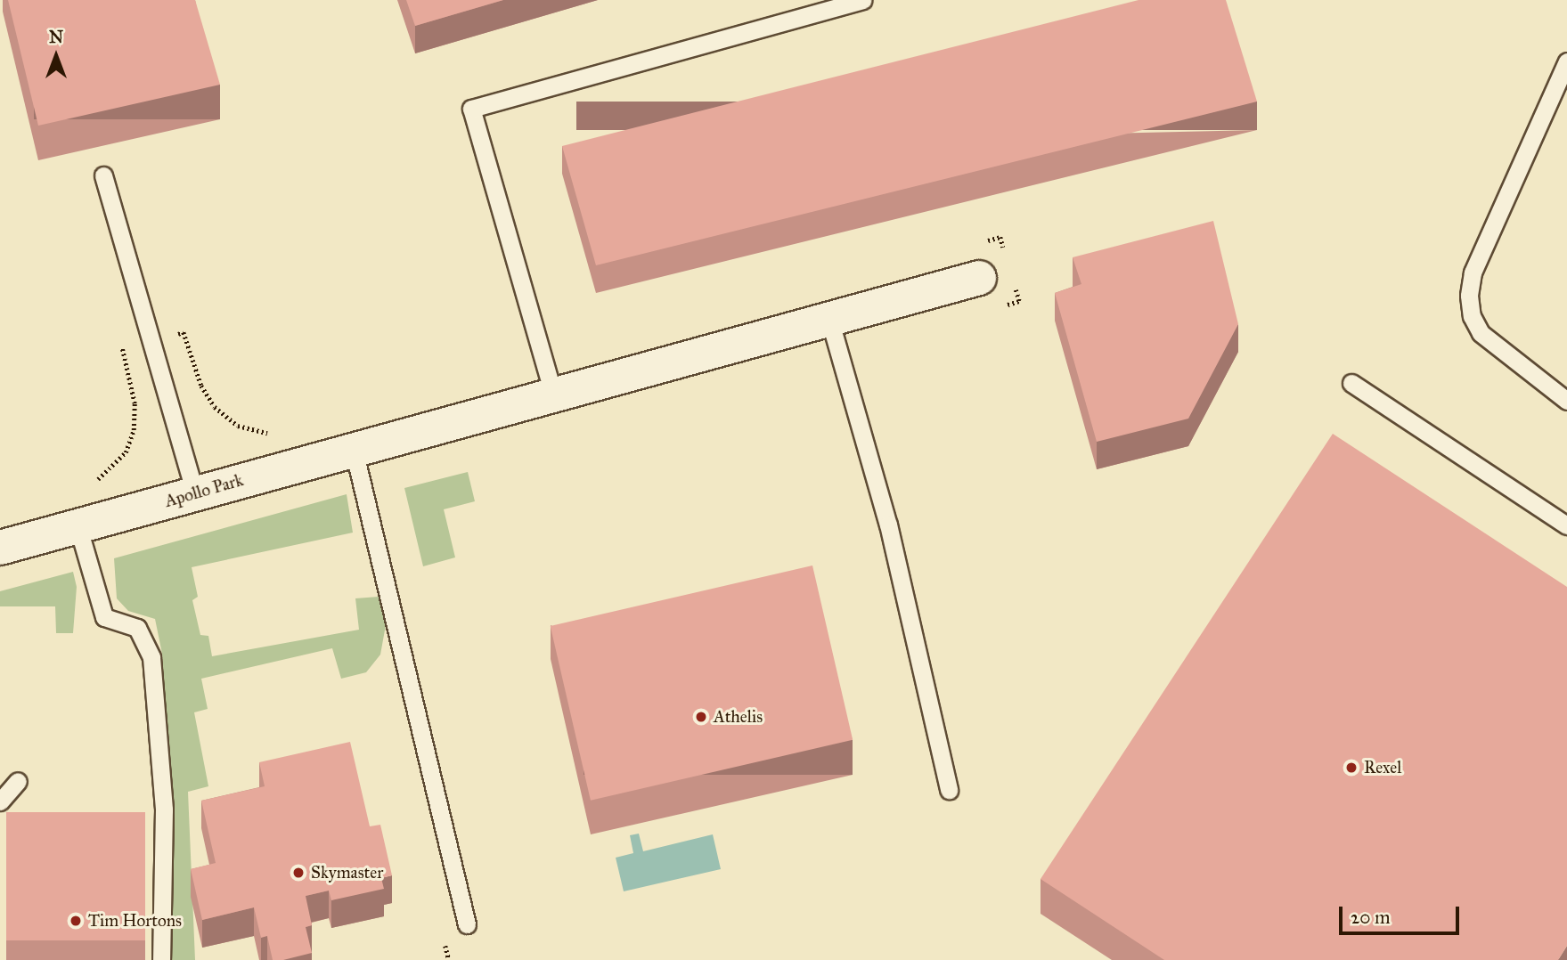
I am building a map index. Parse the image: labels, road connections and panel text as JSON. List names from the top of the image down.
{
  "streets": {
    "street": ["Apollo Park"]
  },
  "places": [
    "Athelis",
    "Rexel",
    "Skymaster",
    "Tim Hortons"
  ],
  "scale_bar": "20 m",
  "north": "top"
}
